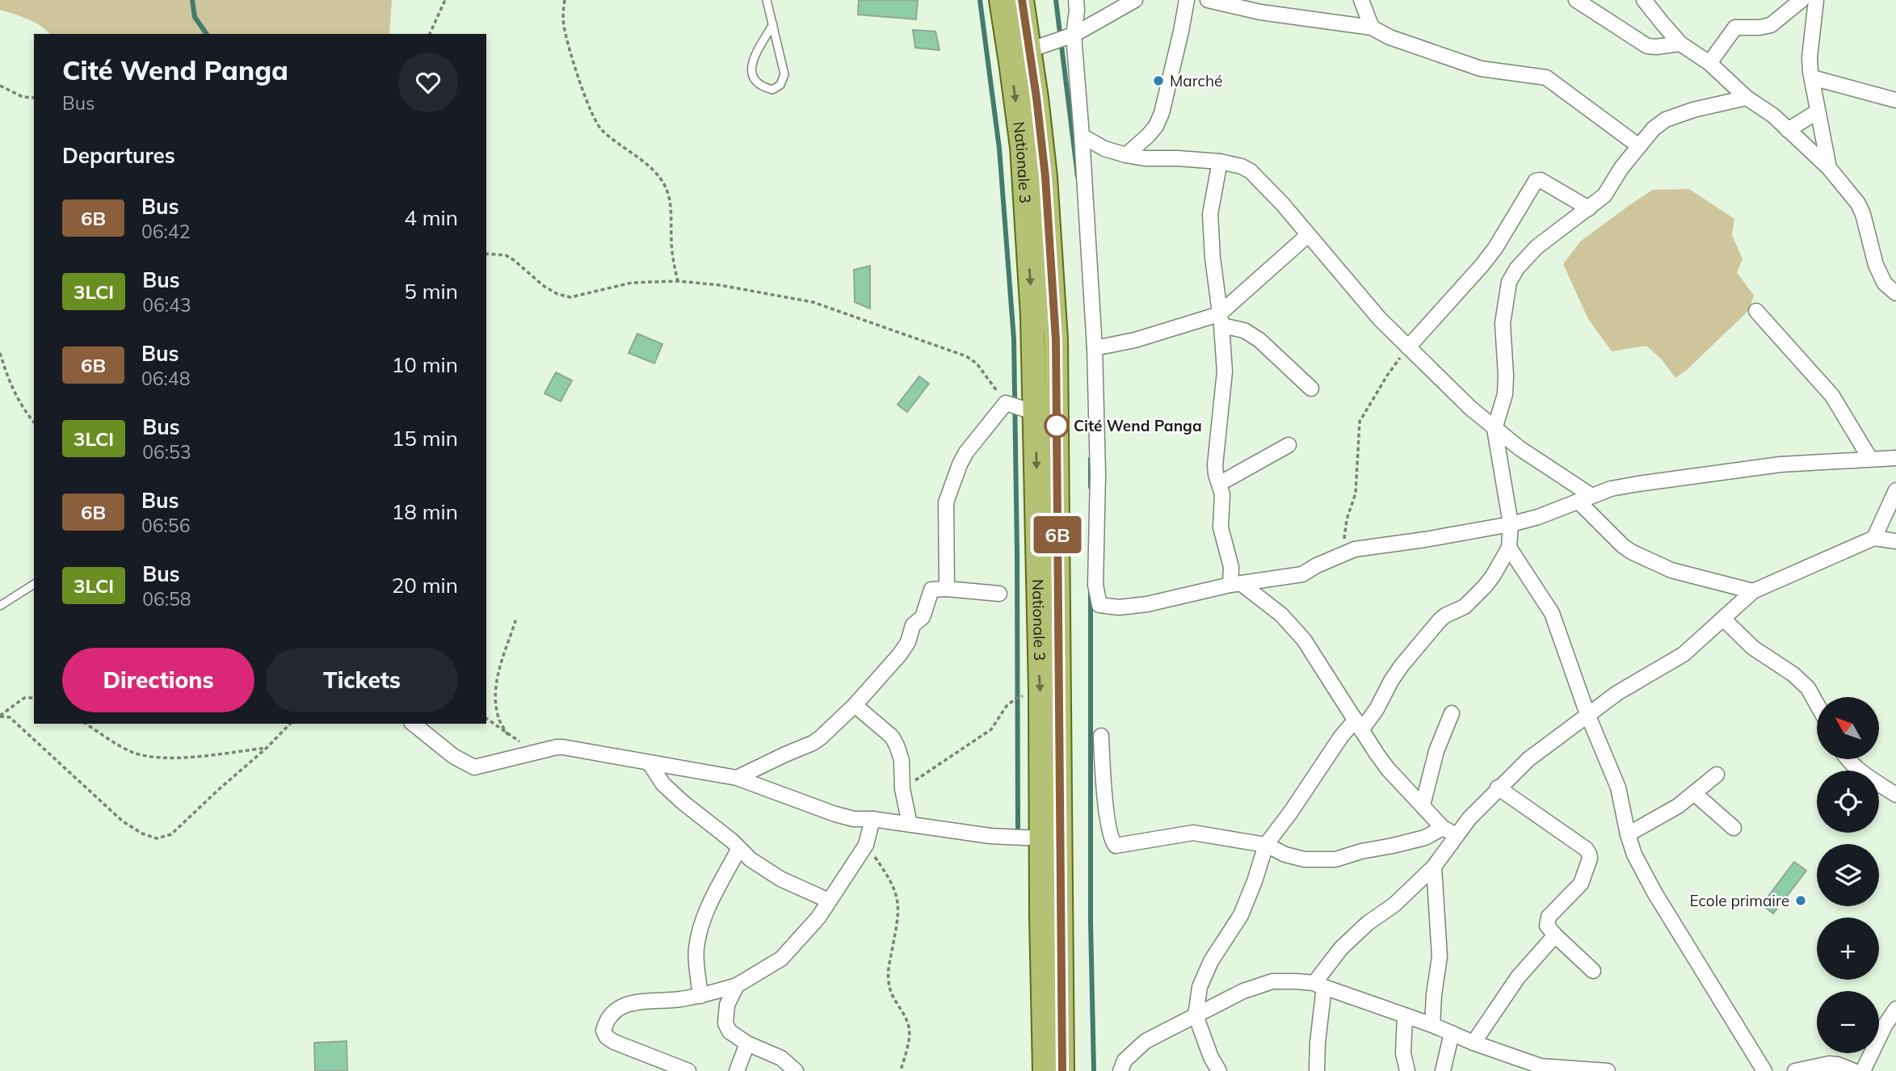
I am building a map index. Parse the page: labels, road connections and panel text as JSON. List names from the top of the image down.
{
  "streets": {
    "main road": ["Nationale 3"]
  },
  "places": ["Marché", "Cité Wend Panga", "Ecole primaire"],
  "lines": ["bus line 6B"],
  "north": "top left",
  "page": {
    "on_map": "6B",
    "heading": [
      ["Cité Wend Panga", "Bus"],
      "Departures"
    ],
    "list": [
      {
        "mark": "6B",
        "name": "Bus",
        "note": "06:42",
        "value": "4 min"
      },
      {
        "mark": "3LCI",
        "name": "Bus",
        "note": "06:43",
        "value": "5 min"
      },
      {
        "mark": "6B",
        "name": "Bus",
        "note": "06:48",
        "value": "10 min"
      },
      {
        "mark": "3LCI",
        "name": "Bus",
        "note": "06:53",
        "value": "15 min"
      },
      {
        "mark": "6B",
        "name": "Bus",
        "note": "06:56",
        "value": "18 min"
      },
      {
        "mark": "3LCI",
        "name": "Bus",
        "note": "06:58",
        "value": "20 min"
      }
    ],
    "buttons": ["Directions", "Tickets"],
    "map_buttons": ["+", "−"]
  }
}
